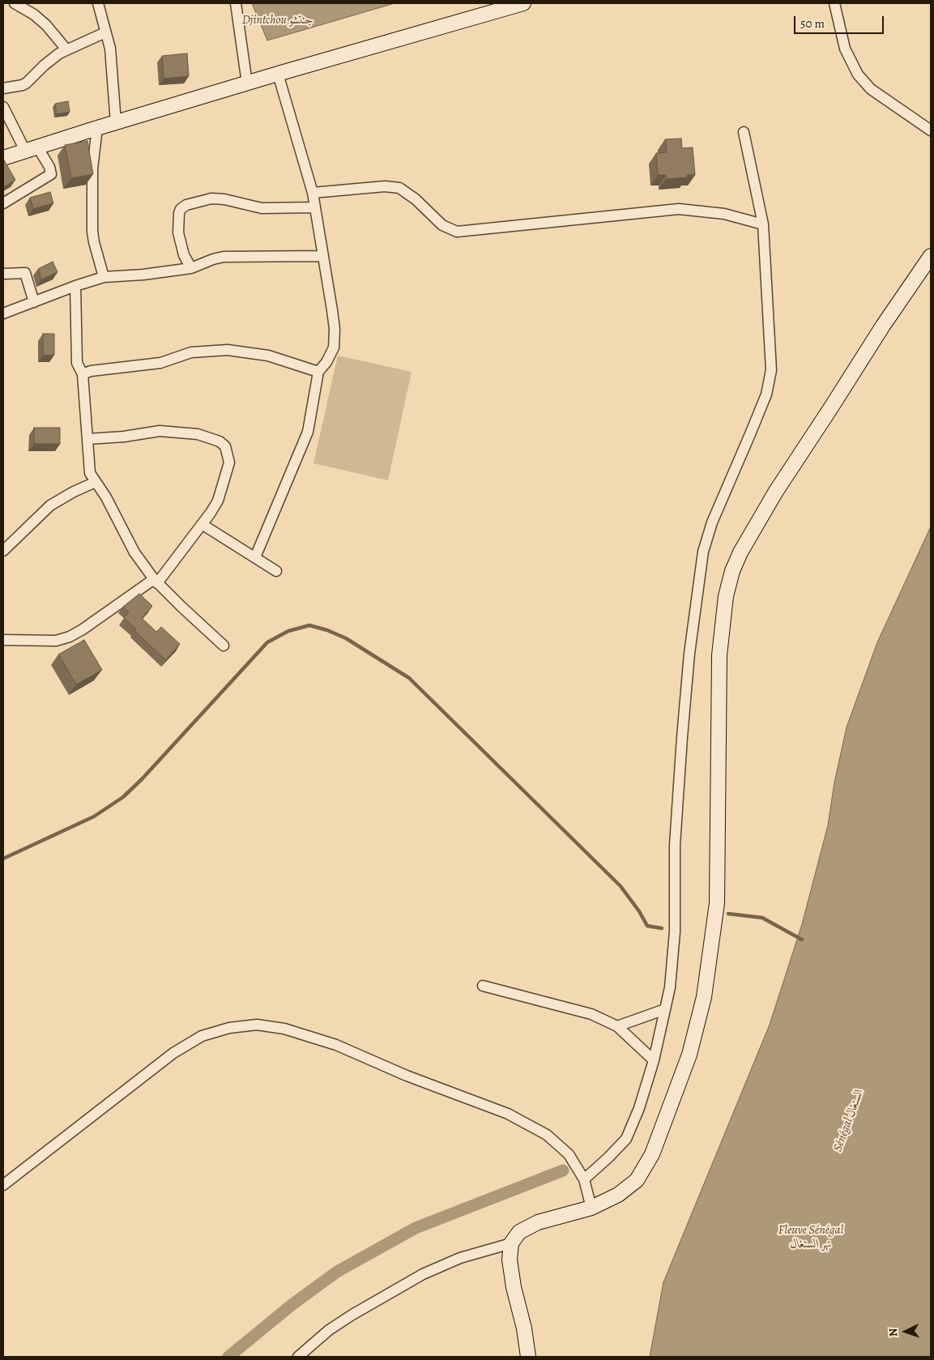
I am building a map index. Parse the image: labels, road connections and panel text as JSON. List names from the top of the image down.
{
  "water": ["Djintchou جنتشو", "Sénégal السنغال", "Fleuve Sénégal نهر السنغال"],
  "scale_bar": "50 m",
  "north": "left"
}
